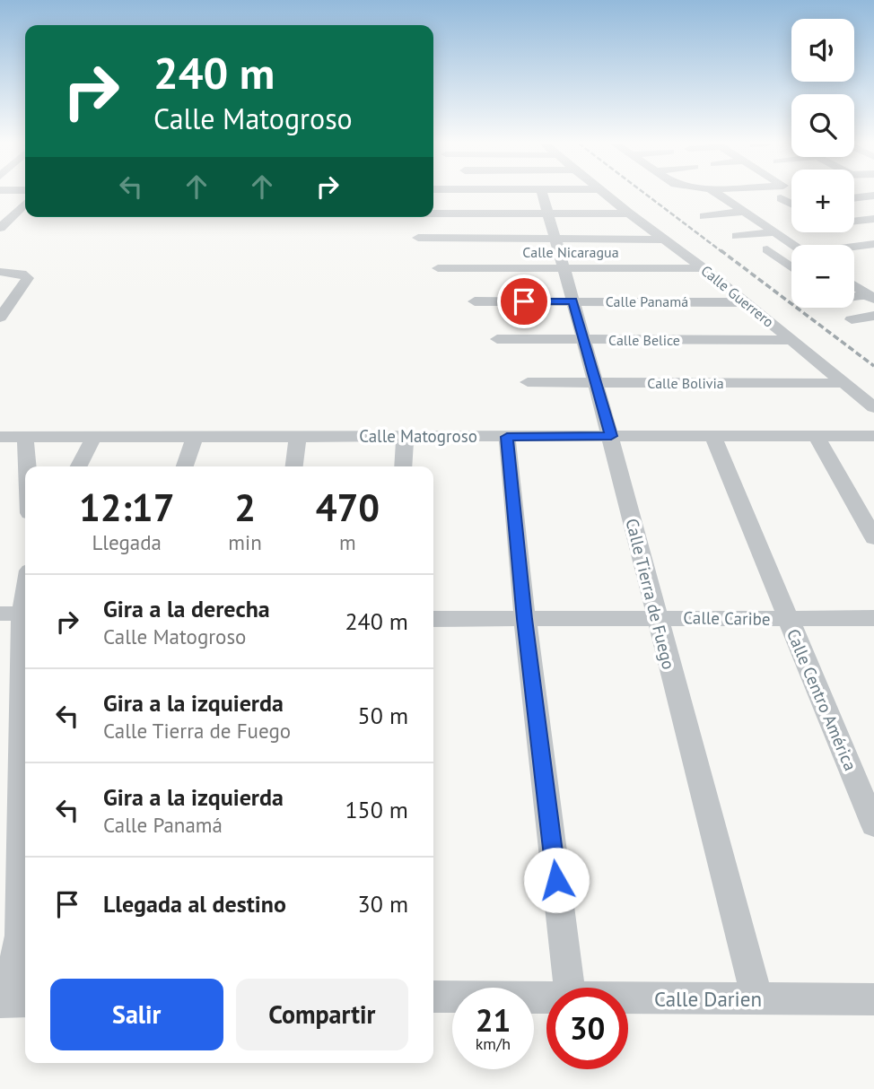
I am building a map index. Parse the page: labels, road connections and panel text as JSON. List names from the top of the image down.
{
  "streets": {
    "street": [
      "Calle Nicaragua",
      "Calle Guerrero",
      "Calle Panamá",
      "Calle Belice",
      "Calle Bolivia",
      "Calle Matogroso",
      "Calle Tierra de Fuego",
      "Calle Caribe",
      "Calle Centro América",
      "Calle Darien"
    ]
  },
  "crossings": [
    ["Calle Nicaragua", "Calle Guerrero"],
    ["Calle Nicaragua", "Calle Tierra de Fuego"],
    ["Calle Guerrero", "Calle Panamá"],
    ["Calle Guerrero", "Calle Belice"],
    ["Calle Guerrero", "Calle Bolivia"],
    ["Calle Panamá", "Calle Tierra de Fuego"],
    ["Calle Belice", "Calle Tierra de Fuego"],
    ["Calle Bolivia", "Calle Tierra de Fuego"],
    ["Calle Matogroso", "Calle Tierra de Fuego"],
    ["Calle Matogroso", "Calle Centro América"],
    ["Calle Tierra de Fuego", "Calle Caribe"],
    ["Calle Tierra de Fuego", "Calle Darien"],
    ["Calle Caribe", "Calle Centro América"]
  ],
  "page": {
    "map_buttons": ["+", "−"],
    "turn": ["240 m", "Calle Matogroso"],
    "eta": [
      "12:17",
      "Llegada",
      "2",
      "min",
      "470",
      "m"
    ],
    "list": [
      {
        "name": "Gira a la derecha",
        "note": "Calle Matogroso",
        "value": "240 m"
      },
      {
        "name": "Gira a la izquierda",
        "note": "Calle Tierra de Fuego",
        "value": "50 m"
      },
      {
        "name": "Gira a la izquierda",
        "note": "Calle Panamá",
        "value": "150 m"
      },
      {
        "name": "Llegada al destino",
        "value": "30 m"
      }
    ],
    "buttons": ["Salir", "Compartir"],
    "speed": "21 km/h",
    "limit": "30"
  }
}
